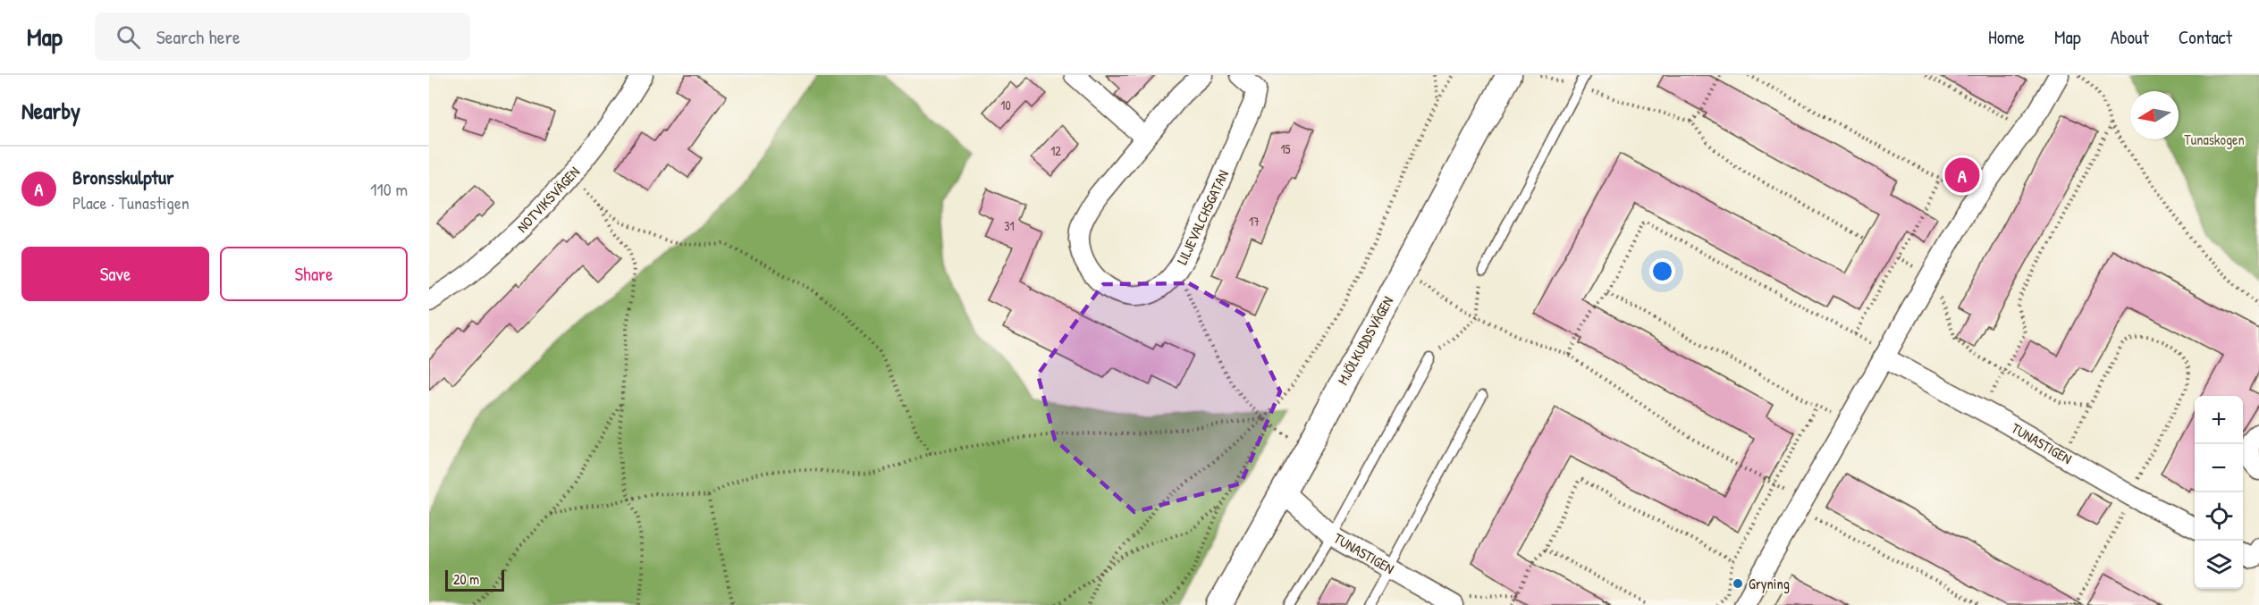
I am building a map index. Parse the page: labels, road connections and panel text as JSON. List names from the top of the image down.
{
  "streets": {
    "street": [
      "NOTVIKSVÄGEN",
      "LILJEVALCHSGATAN",
      "MJÖLKUDDSVÄGEN",
      "TUNASTIGEN"
    ]
  },
  "crossings": [
    ["MJÖLKUDDSVÄGEN", "TUNASTIGEN"]
  ],
  "parks": ["Tunaskogen"],
  "places": ["Gryning"],
  "house_numbers": [
    "10",
    "15",
    "12",
    "17",
    "31"
  ],
  "scale_bar": "20 m",
  "north": "left",
  "page": {
    "header": "Map",
    "search": "Search here",
    "nav": [
      "Home",
      "Map",
      "About",
      "Contact"
    ],
    "heading": "Nearby",
    "list": [
      {
        "mark": "A",
        "name": "Bronsskulptur",
        "note": "Place · Tunastigen",
        "value": "110 m"
      }
    ],
    "pins": "A",
    "buttons": ["Save", "Share"],
    "map_buttons": ["+", "−"],
    "scale": "20 m"
  }
}
